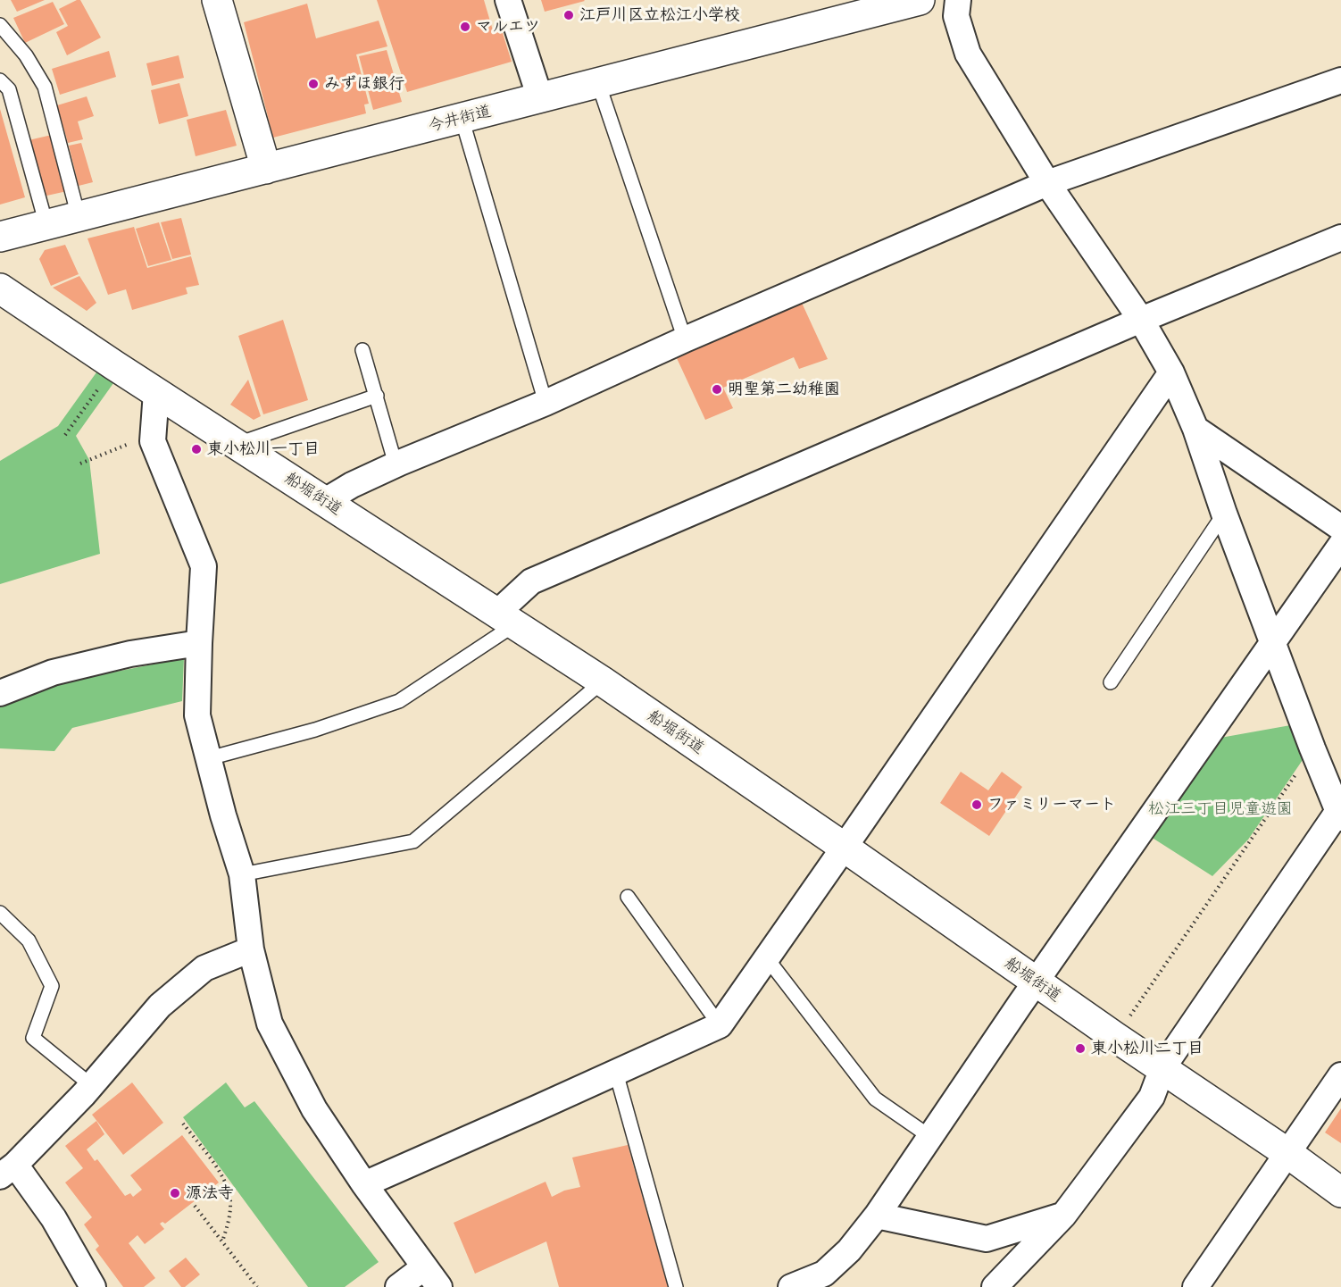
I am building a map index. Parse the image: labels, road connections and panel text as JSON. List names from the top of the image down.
{
  "streets": {
    "main road": ["今井街道", "船堀街道"]
  },
  "parks": ["松江三丁目児童遊園"],
  "places": [
    "江戸川区立松江小学校",
    "マルエツ",
    "みずほ銀行",
    "明聖第二幼稚園",
    "東小松川一丁目",
    "ファミリーマート",
    "東小松川二丁目",
    "源法寺"
  ]
}
